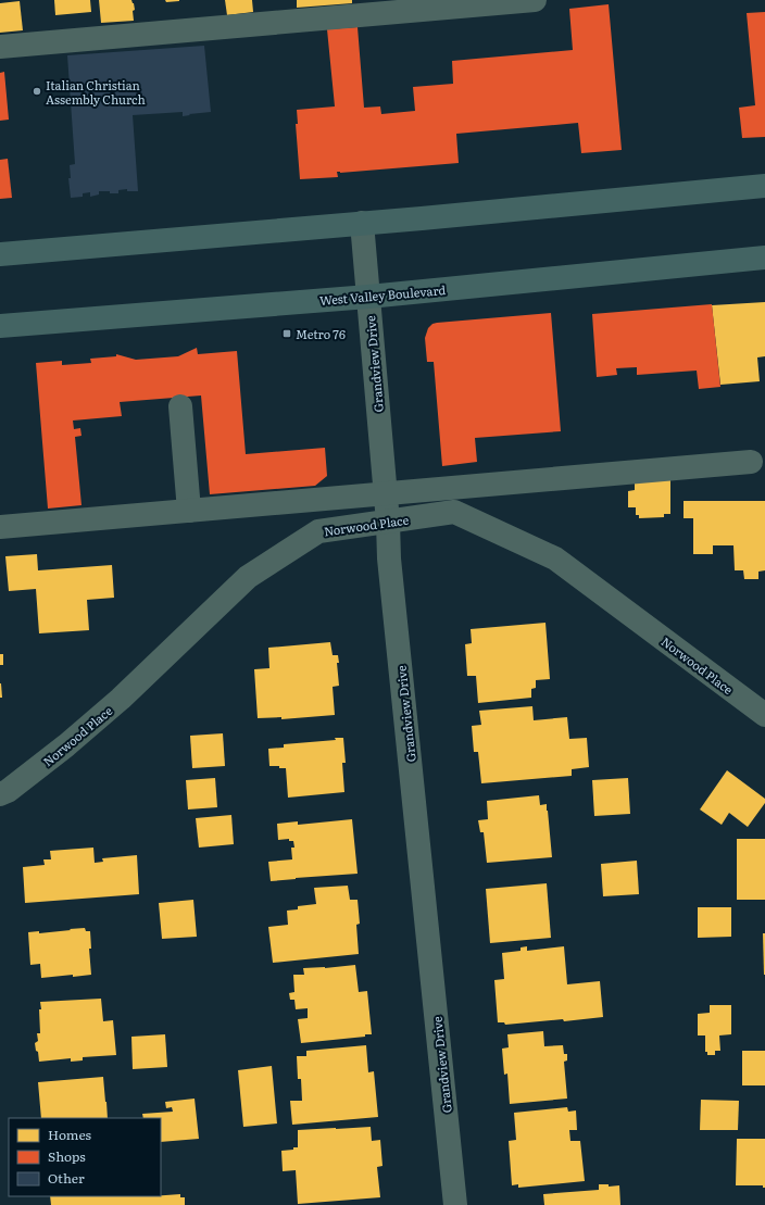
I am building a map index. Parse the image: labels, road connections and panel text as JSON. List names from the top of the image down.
{
  "streets": {
    "main road": ["West Valley Boulevard"],
    "street": ["Grandview Drive", "Norwood Place"]
  },
  "crossings": [
    ["West Valley Boulevard", "Grandview Drive"],
    ["Grandview Drive", "Norwood Place"]
  ],
  "places": {
    "other": ["Italian Christian Assembly Church"],
    "transit": ["Metro 76"]
  },
  "legend": ["Homes", "Shops", "Other"]
}
